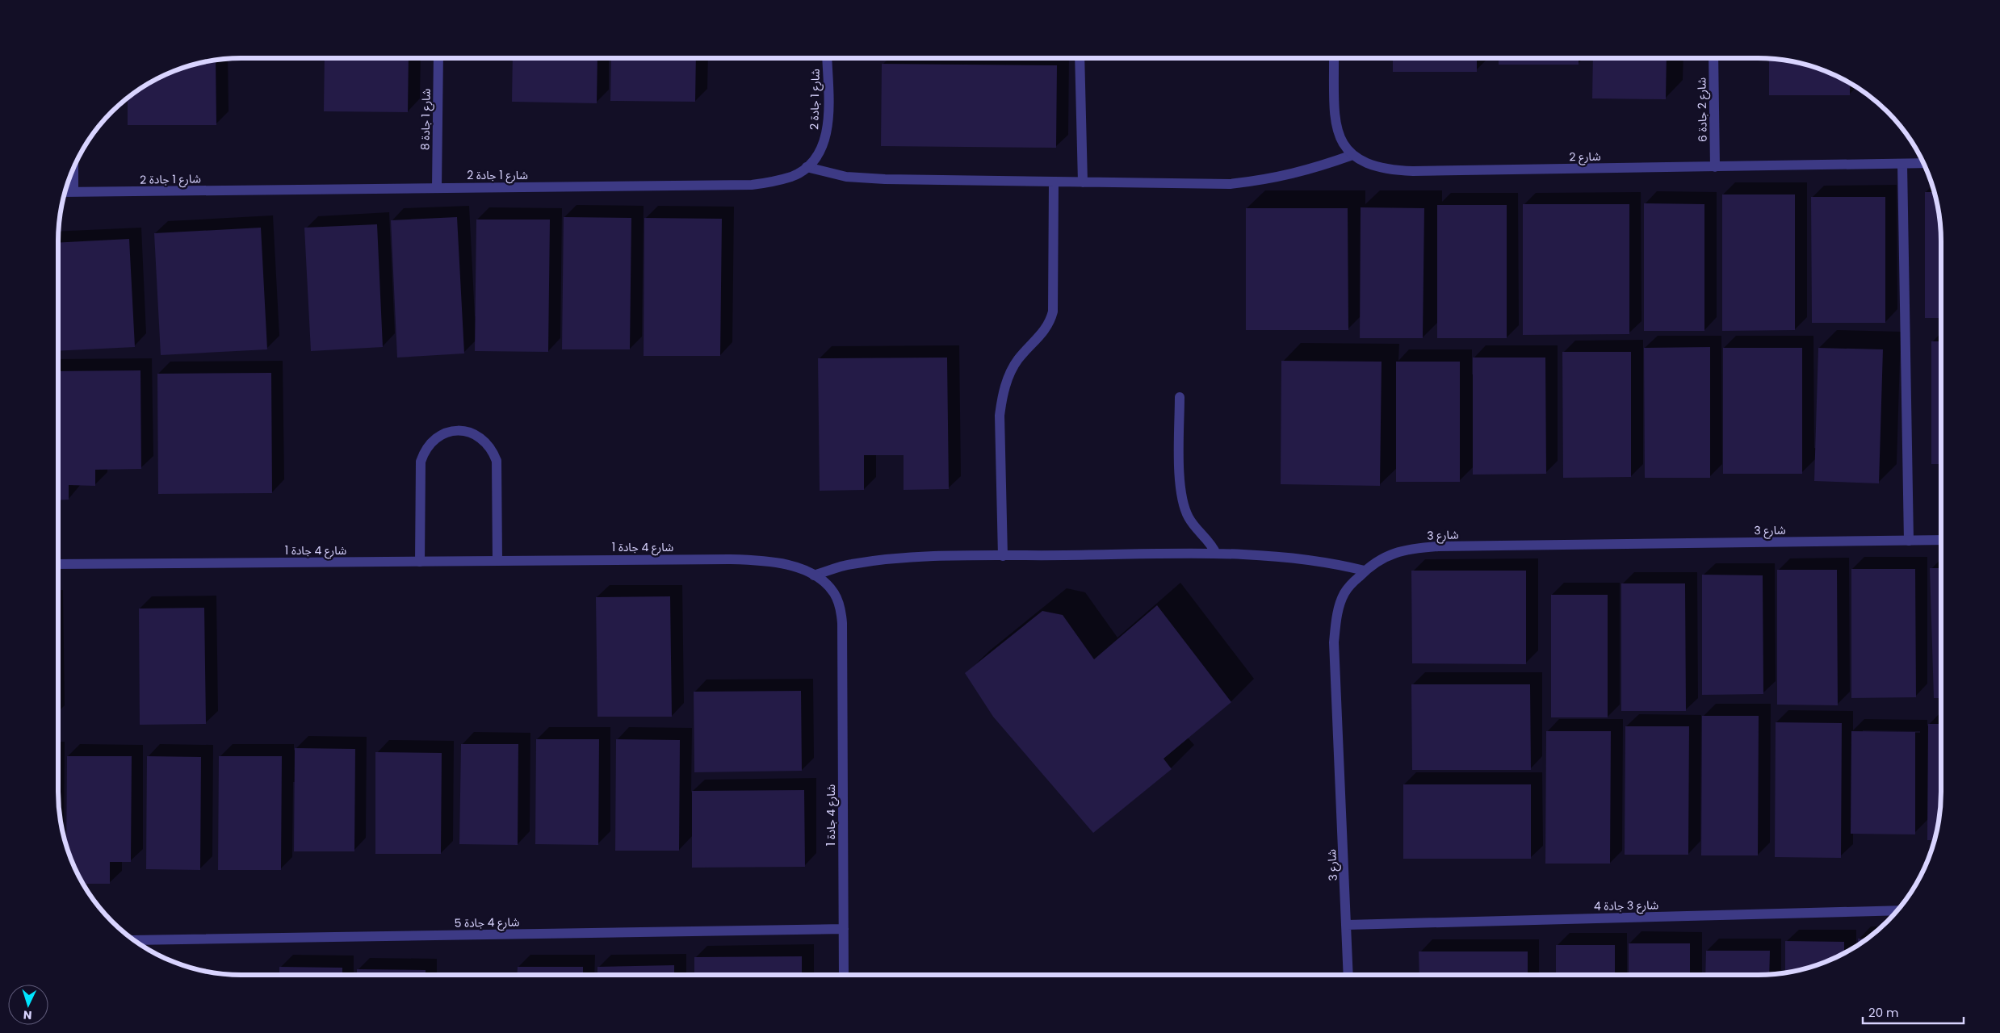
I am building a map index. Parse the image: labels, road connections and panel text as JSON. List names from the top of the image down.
{
  "streets": {
    "street": [
      "شارع 1 جادة 2",
      "شارع 2 جادة 6",
      "شارع 1 جادة 8",
      "شارع 2",
      "شارع 3",
      "شارع 4 جادة 1",
      "شارع 3 جادة 4",
      "شارع 4 جادة 5"
    ]
  },
  "crossings": [
    ["شارع 1 جادة 2", "شارع 1 جادة 8"],
    ["شارع 2 جادة 6", "شارع 2"],
    ["شارع 3", "شارع 3 جادة 4"],
    ["شارع 4 جادة 1", "شارع 4 جادة 5"]
  ],
  "scale_bar": "20 m",
  "north": "bottom"
}
